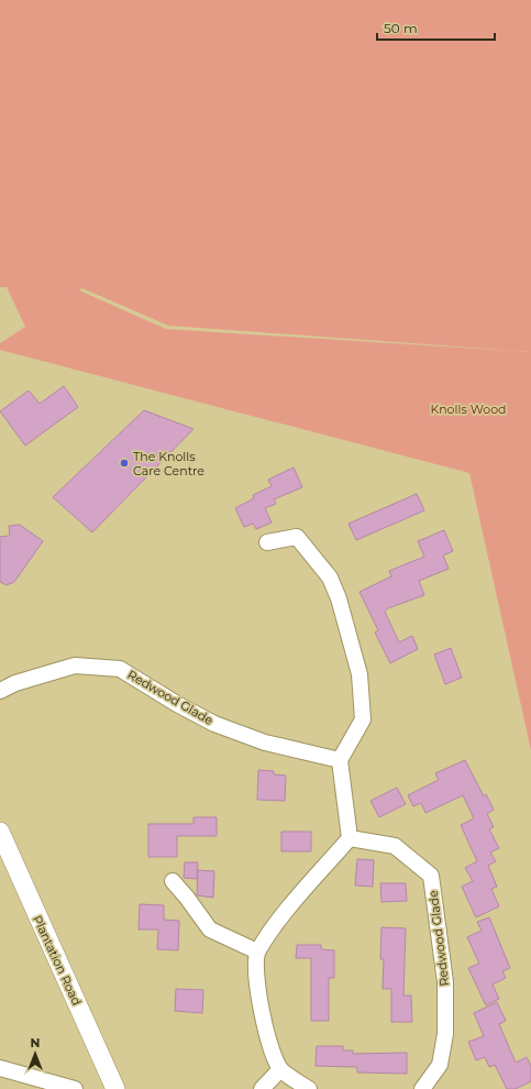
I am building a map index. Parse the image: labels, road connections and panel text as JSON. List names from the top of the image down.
{
  "streets": {
    "street": ["Redwood Glade", "Plantation Road"]
  },
  "parks": ["Knolls Wood"],
  "places": ["The Knolls Care Centre"],
  "scale_bar": "50 m",
  "north": "top"
}
